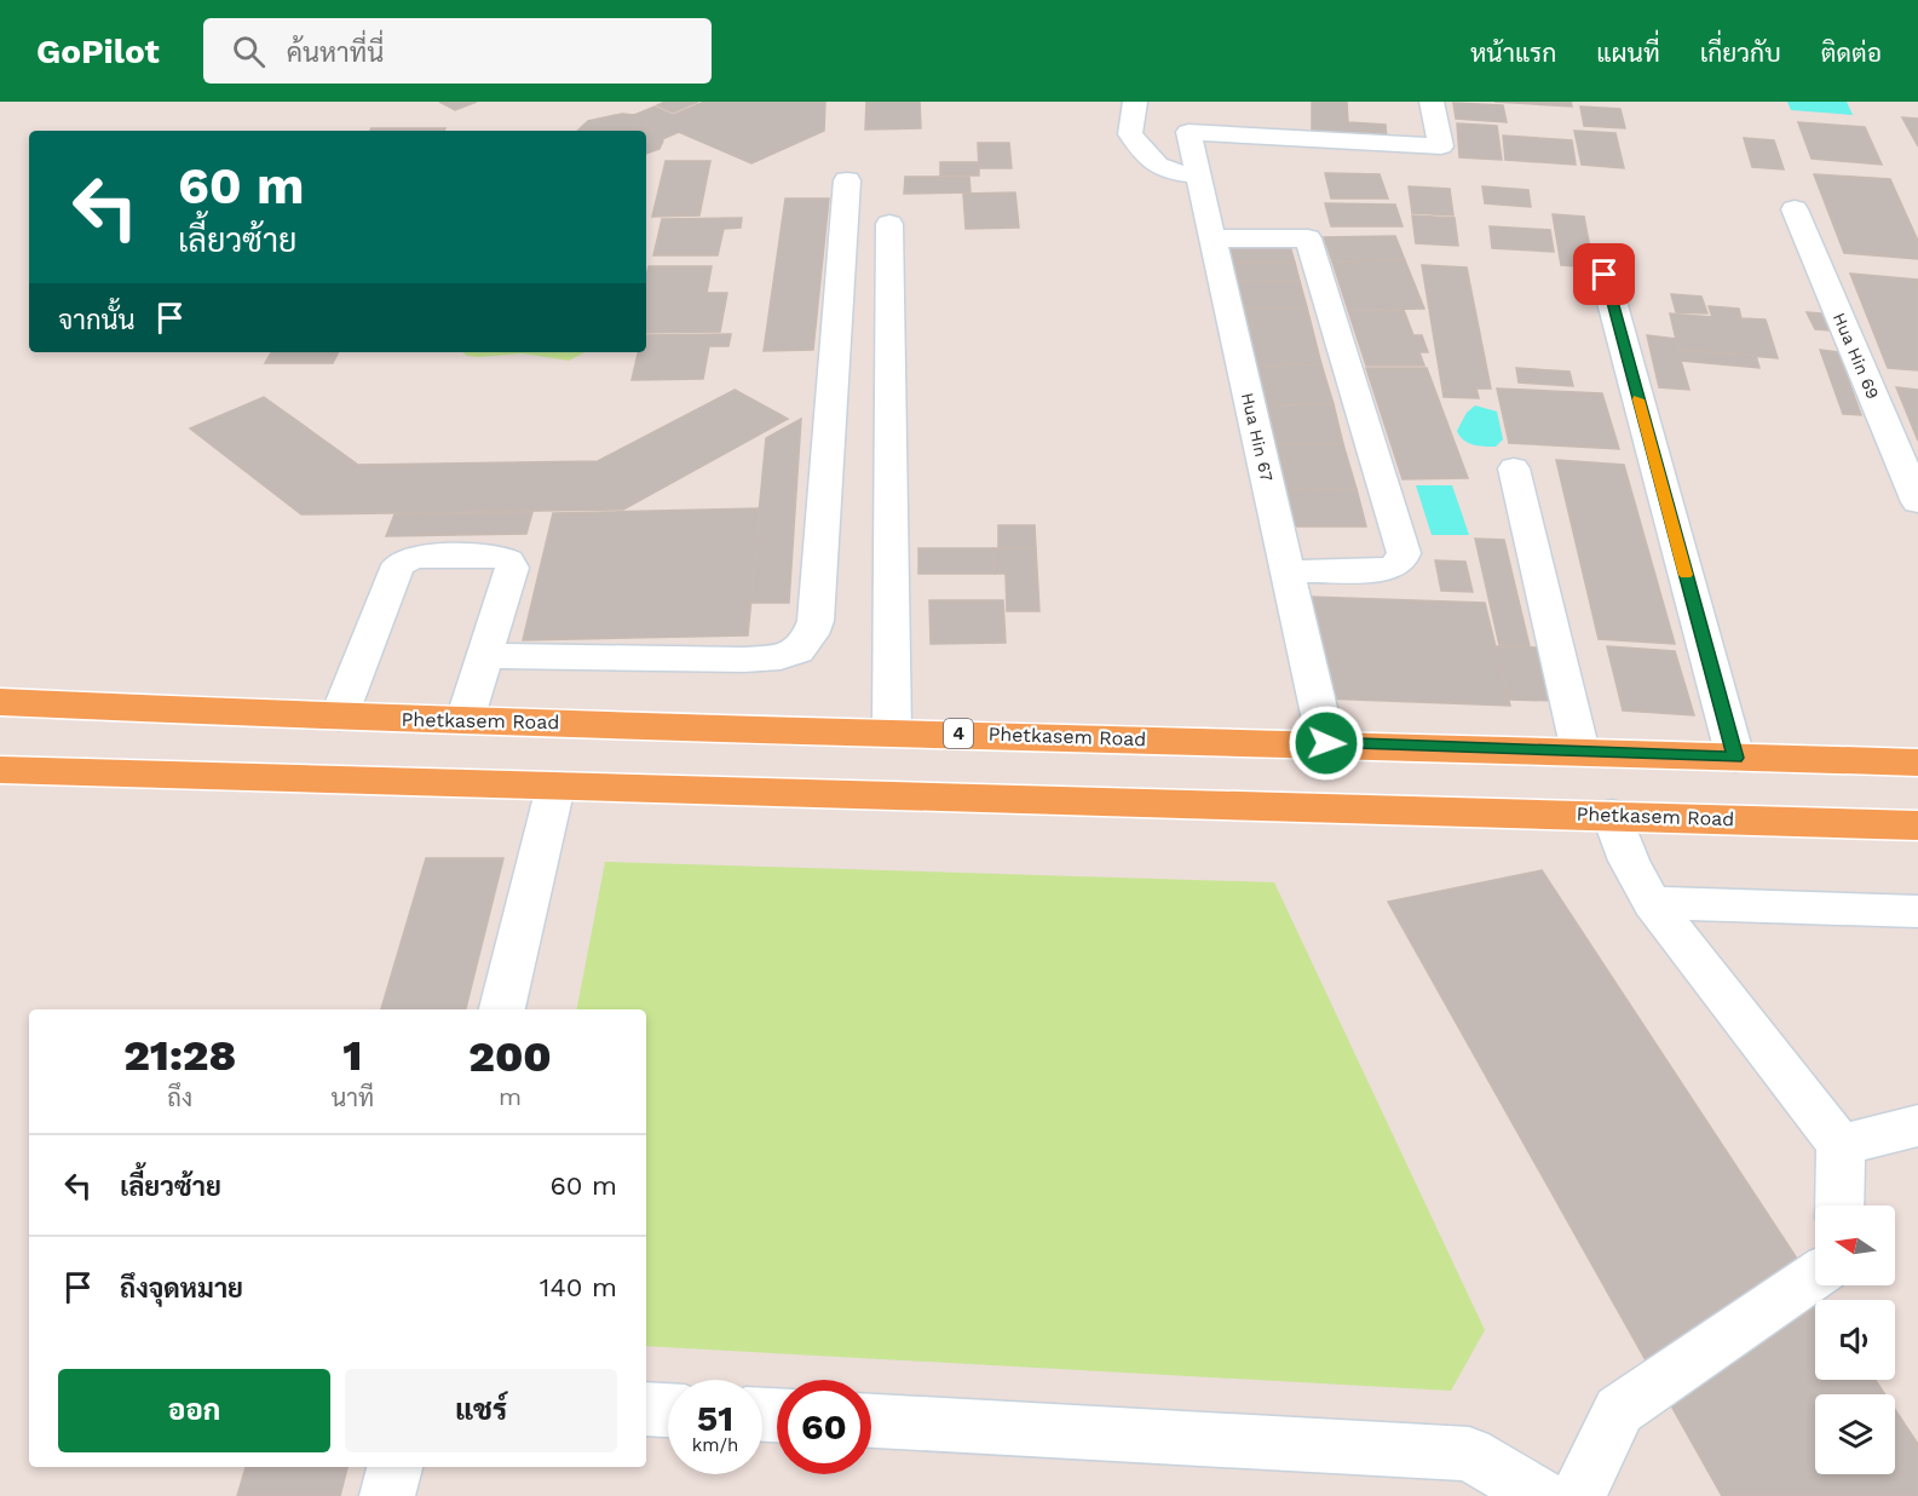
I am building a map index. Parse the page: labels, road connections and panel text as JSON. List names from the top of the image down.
{
  "streets": {
    "main road": ["Phetkasem Road", "4"],
    "street": ["Hua Hin 69", "Hua Hin 67"]
  },
  "crossings": [
    ["Hua Hin 67", "Phetkasem Road"]
  ],
  "north": "left",
  "page": {
    "header": "GoPilot",
    "search": "ค้นหาที่นี่",
    "nav": [
      "หน้าแรก",
      "แผนที่",
      "เกี่ยวกับ",
      "ติดต่อ"
    ],
    "turn": ["60 m", "เลี้ยวซ้าย"],
    "then": "จากนั้น",
    "eta": [
      "21:28",
      "ถึง",
      "1",
      "นาที",
      "200",
      "m"
    ],
    "list": [
      {
        "name": "เลี้ยวซ้าย",
        "value": "60 m"
      },
      {
        "name": "ถึงจุดหมาย",
        "value": "140 m"
      }
    ],
    "buttons": ["ออก", "แชร์"],
    "speed": "51 km/h",
    "limit": "60"
  }
}
